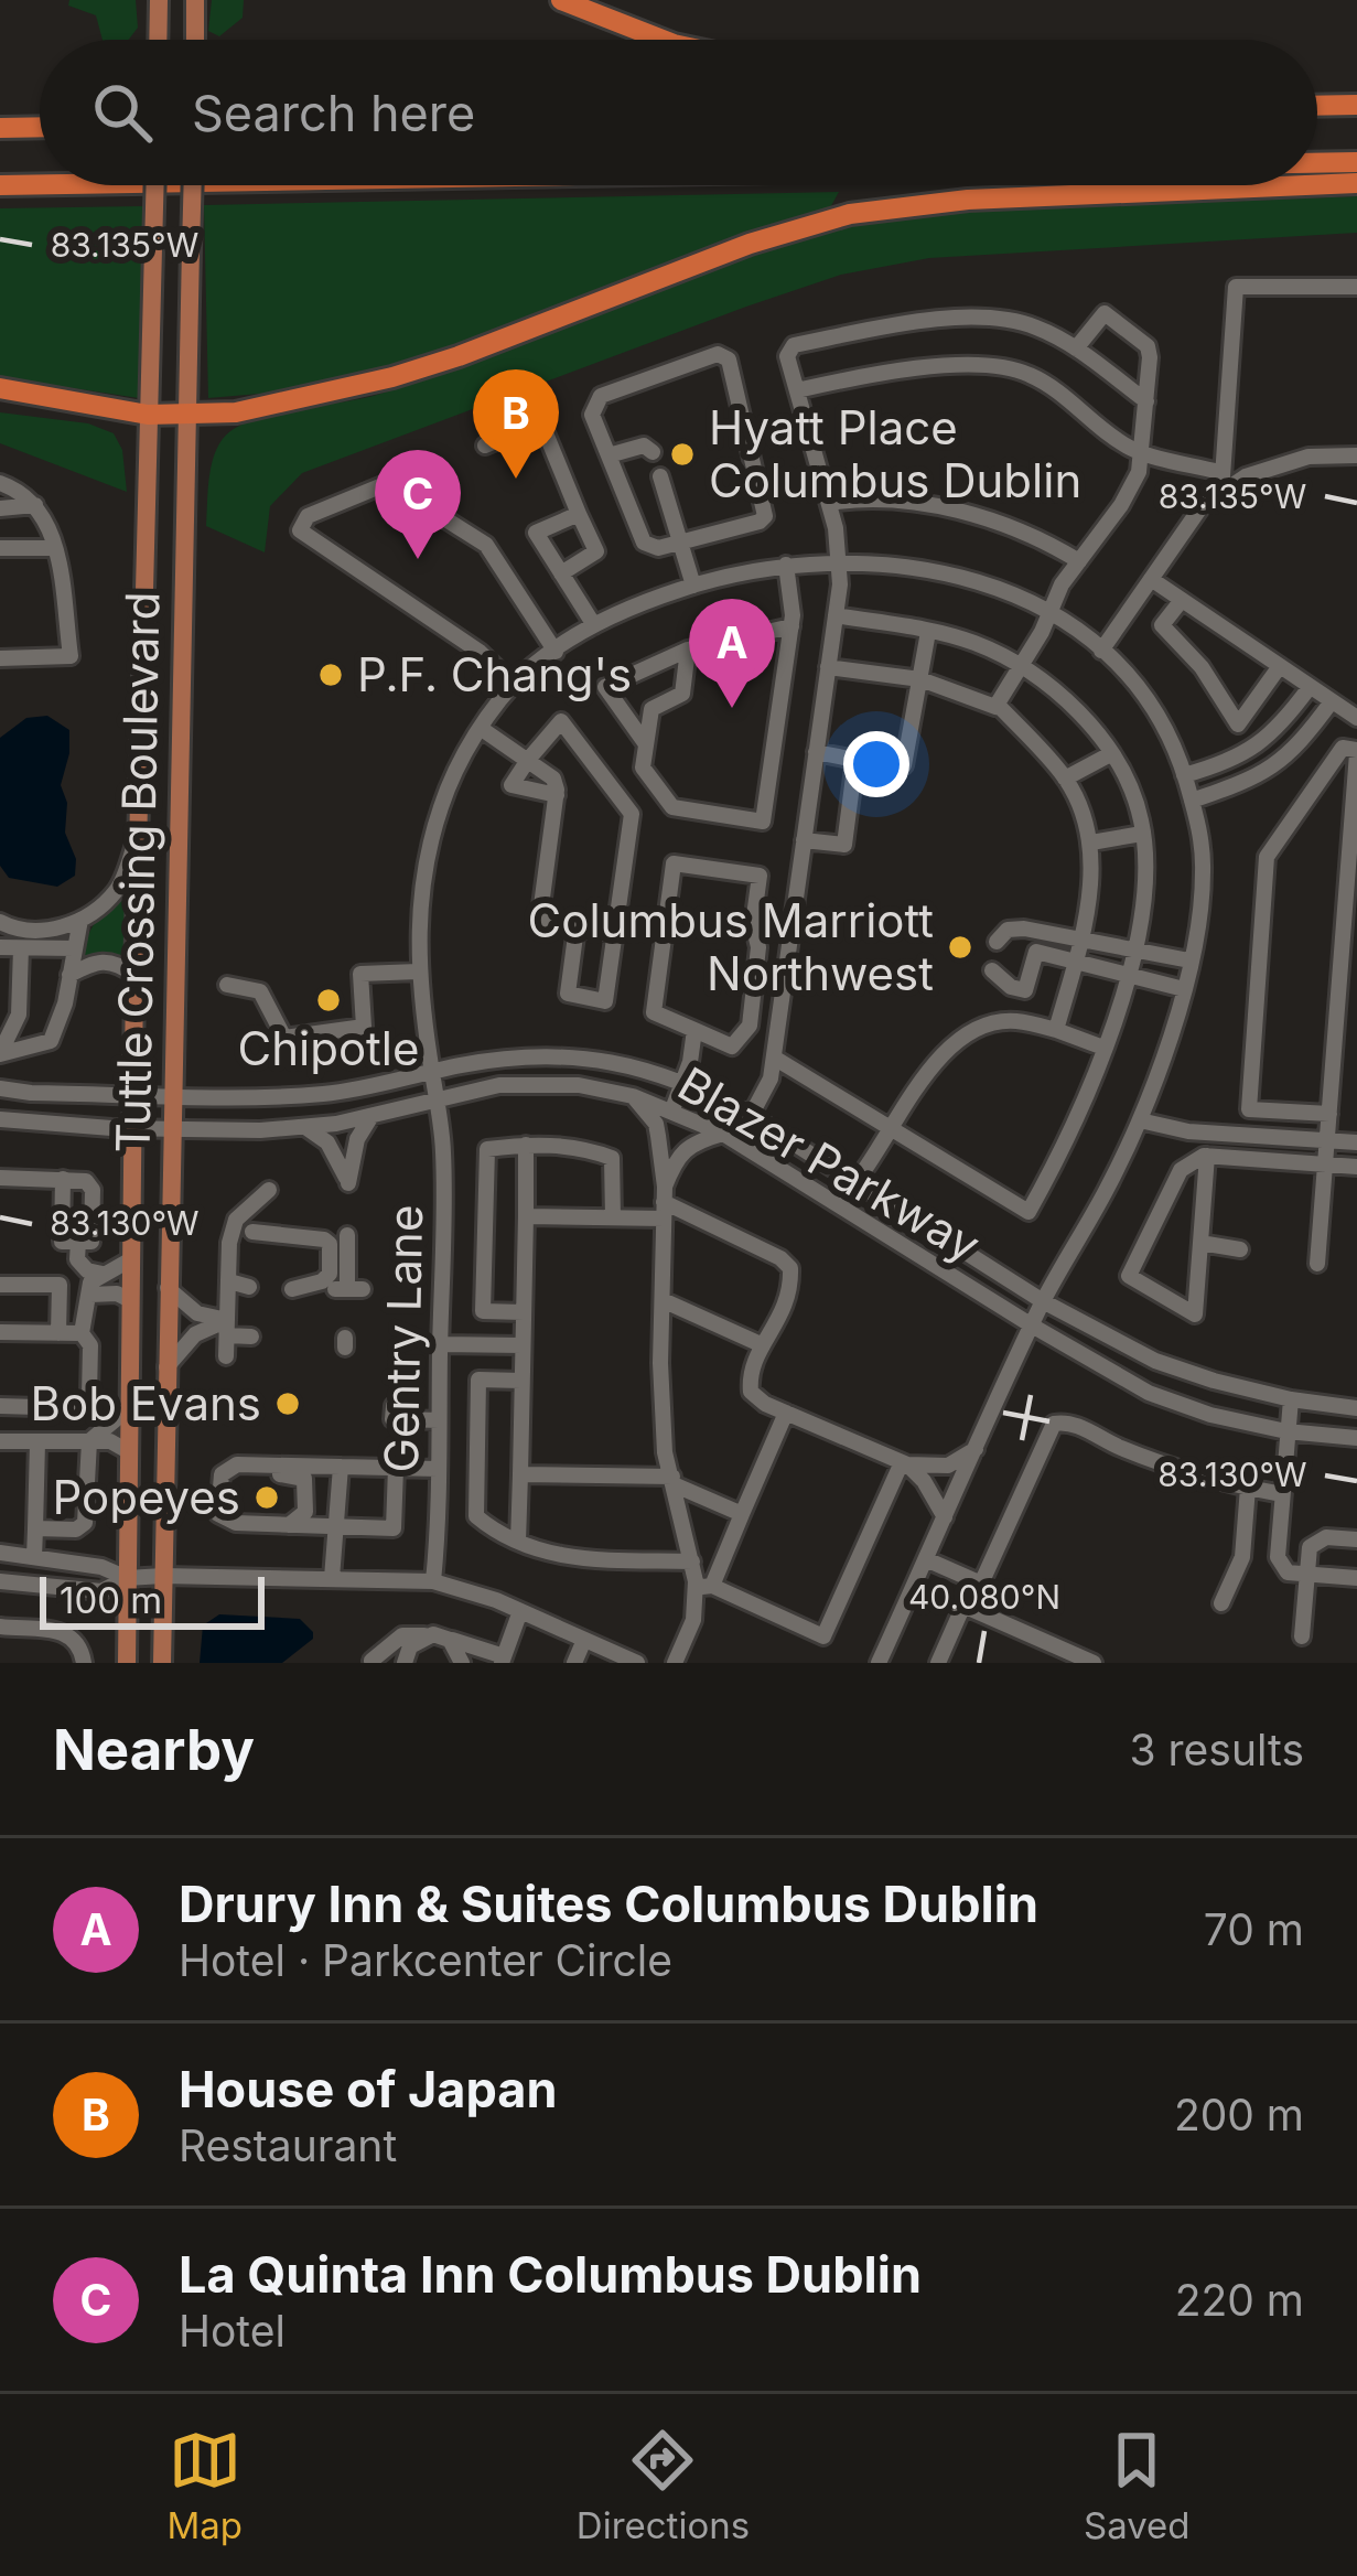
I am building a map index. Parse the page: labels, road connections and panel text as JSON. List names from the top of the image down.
{
  "streets": {
    "main road": ["Tuttle Crossing Boulevard"],
    "street": ["Blazer Parkway", "Gentry Lane"]
  },
  "crossings": [
    ["Tuttle Crossing Boulevard", "Blazer Parkway"],
    ["Blazer Parkway", "Gentry Lane"]
  ],
  "places": [
    "Hyatt Place Columbus Dublin",
    "P.F. Chang's",
    "Columbus Marriott Northwest",
    "Chipotle",
    "Bob Evans",
    "Popeyes"
  ],
  "scale_bar": "100 m",
  "page": {
    "search": "Search here",
    "pins": ["B", "C", "A"],
    "scale": "100 m",
    "heading": ["Nearby", "3 results"],
    "list": [
      {
        "mark": "A",
        "name": "Drury Inn & Suites Columbus Dublin",
        "note": "Hotel · Parkcenter Circle",
        "value": "70 m"
      },
      {
        "mark": "B",
        "name": "House of Japan",
        "note": "Restaurant",
        "value": "200 m"
      },
      {
        "mark": "C",
        "name": "La Quinta Inn Columbus Dublin",
        "note": "Hotel",
        "value": "220 m"
      }
    ],
    "nav": ["Map", "Directions", "Saved"]
  },
  "coordinates": ["83.135°W", "83.130°W", "40.080°N"]
}
